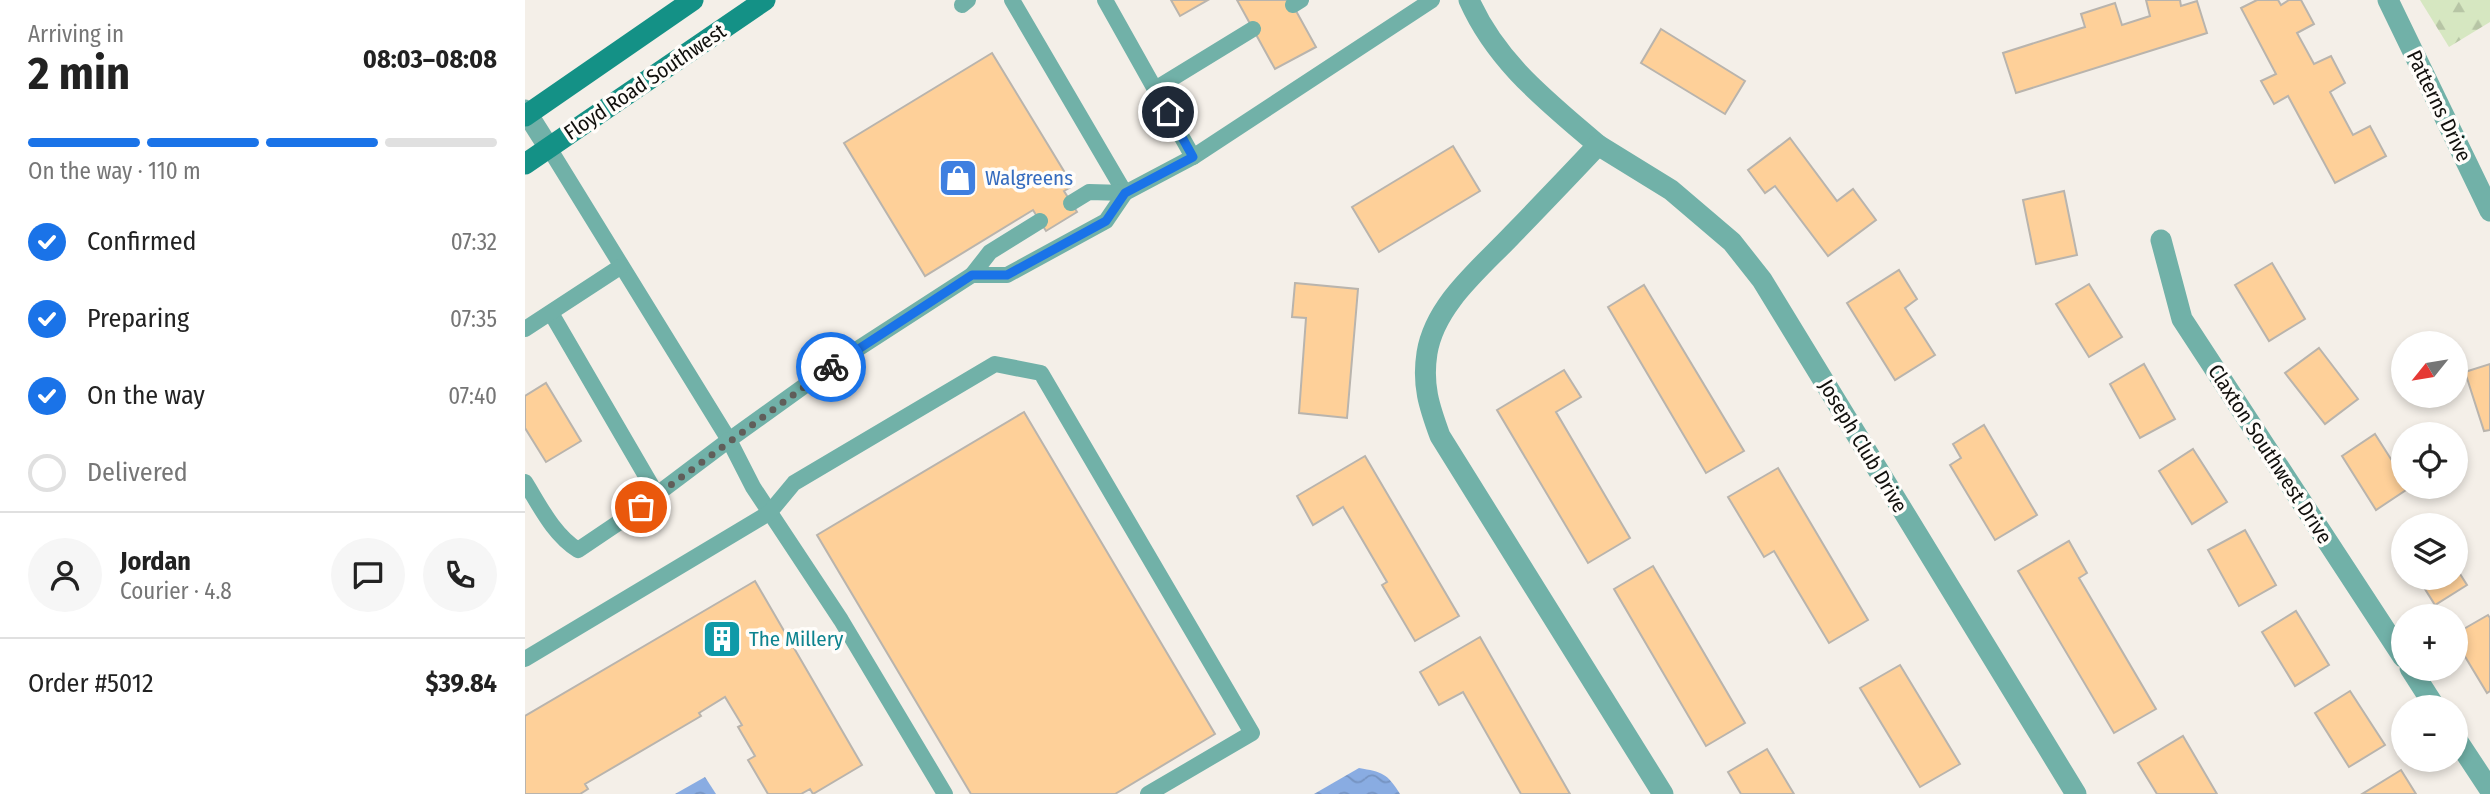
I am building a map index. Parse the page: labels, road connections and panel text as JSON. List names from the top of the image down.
{
  "streets": {
    "main road": ["Floyd Road Southwest"],
    "street": ["Patterns Drive", "Joseph Club Drive", "Claxton Southwest Drive"]
  },
  "places": {
    "shop": ["Walgreens"],
    "building": ["The Millery"]
  },
  "north": "bottom left",
  "page": {
    "heading": ["2 min", "Arriving in", "08:03–08:08"],
    "panel": [
      "Jordan",
      "Courier · 4.8",
      "Order #5012",
      "$39.84"
    ],
    "bar": "On the way · 110 m",
    "list": [
      ["Confirmed", "07:32"],
      ["Preparing", "07:35"],
      ["On the way", "07:40"],
      "Delivered"
    ],
    "map_buttons": ["+", "−"]
  }
}
